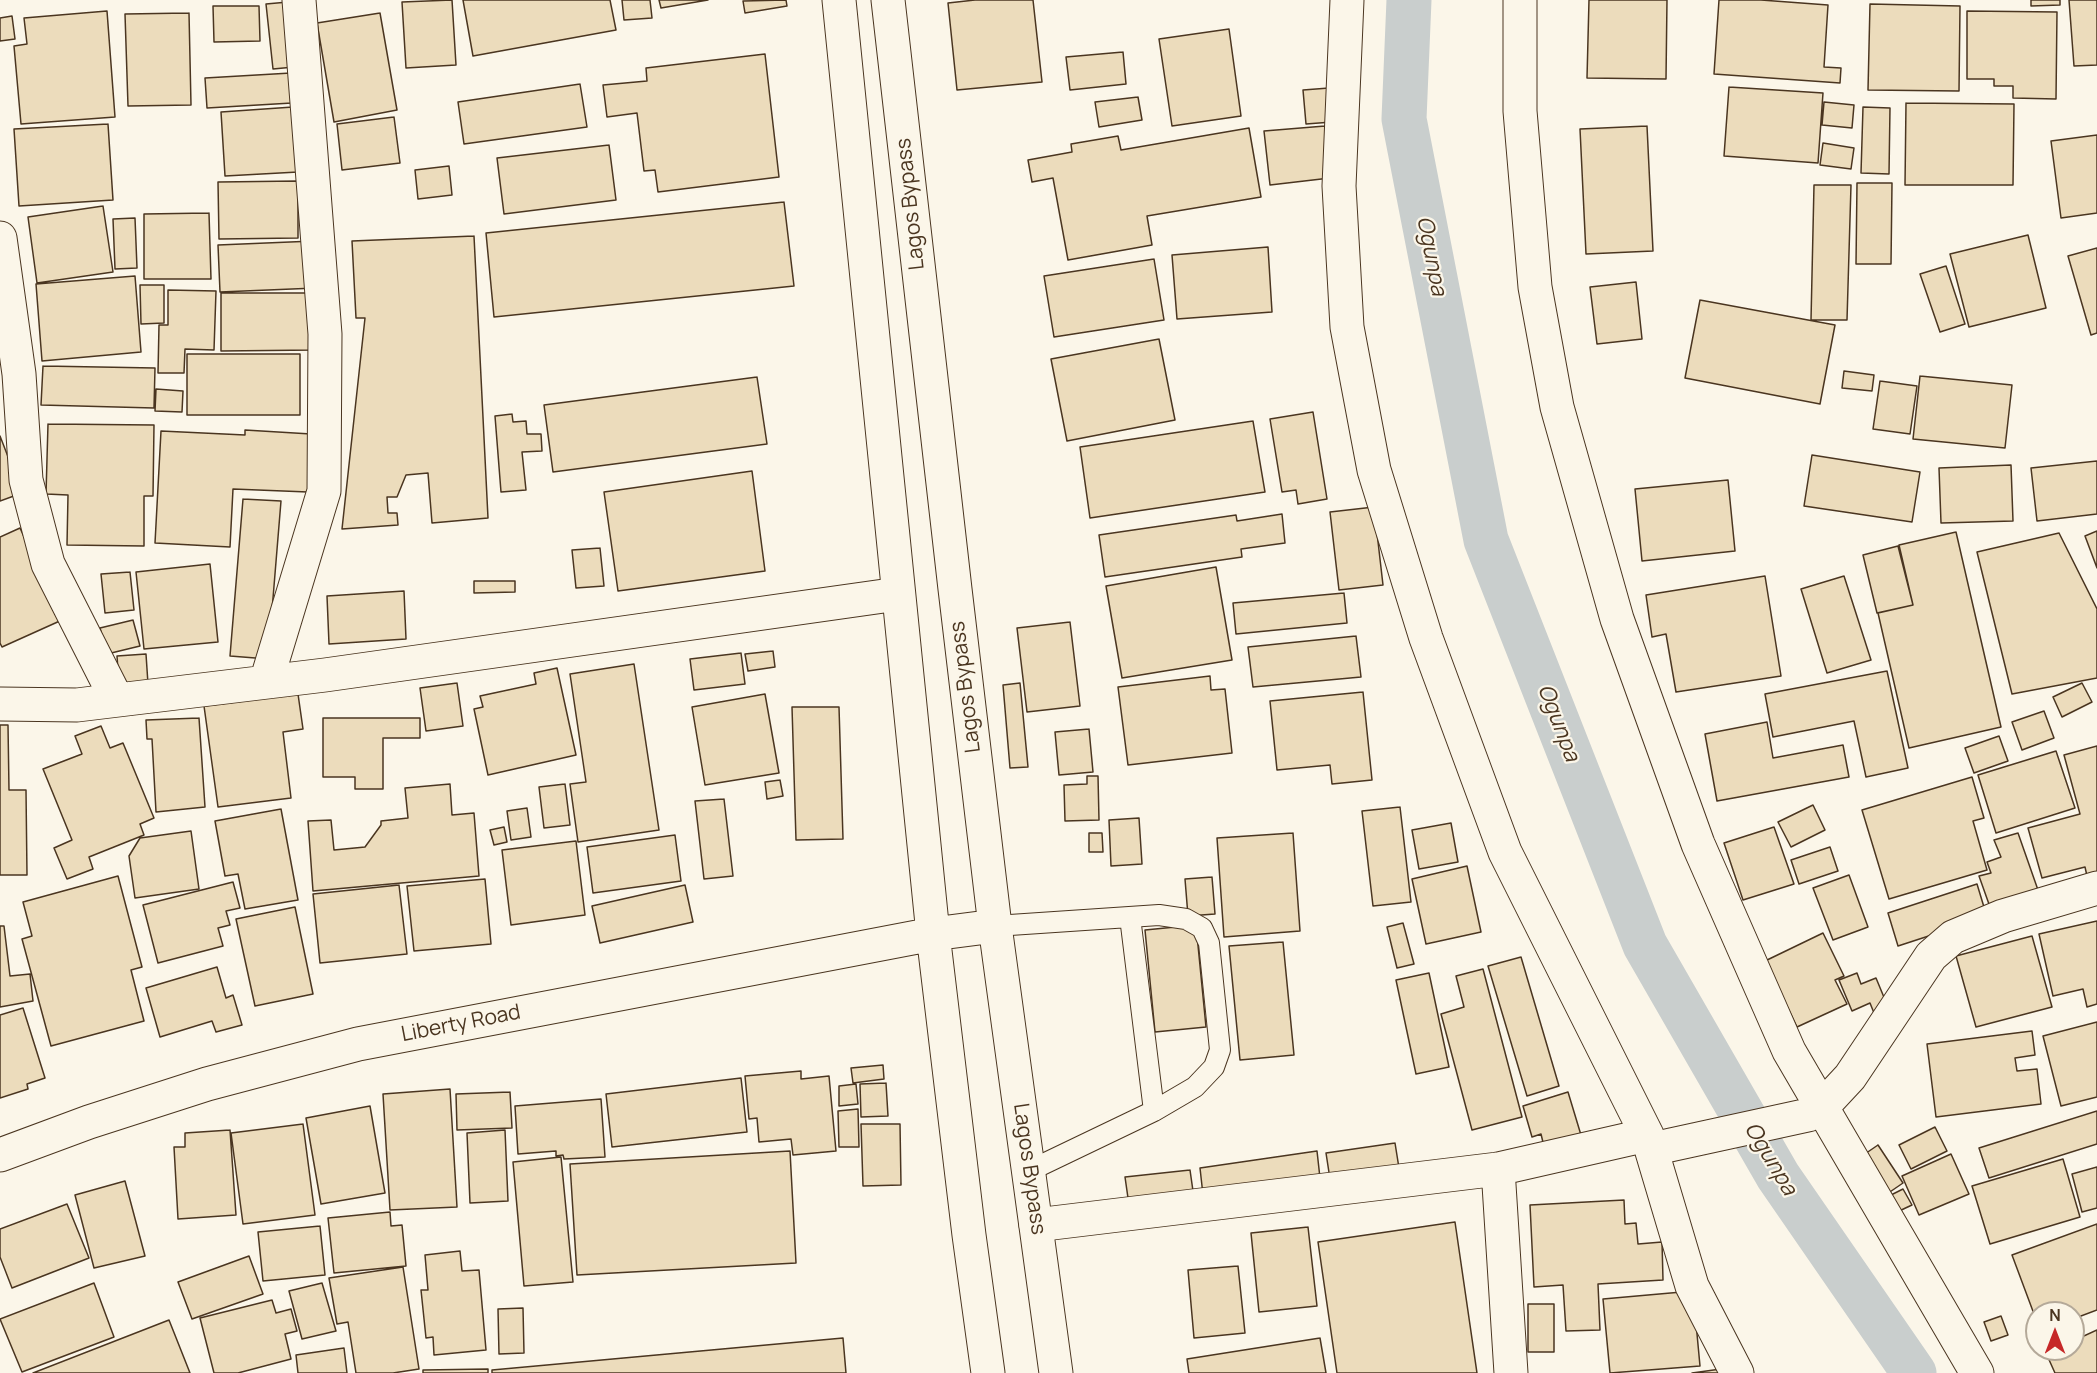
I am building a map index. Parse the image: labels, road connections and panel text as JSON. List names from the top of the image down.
{
  "streets": {
    "street": ["Lagos Bypass", "Liberty Road"]
  },
  "crossings": [
    ["Lagos Bypass", "Liberty Road"]
  ],
  "water": ["Ogunpa"],
  "north": "top"
}
